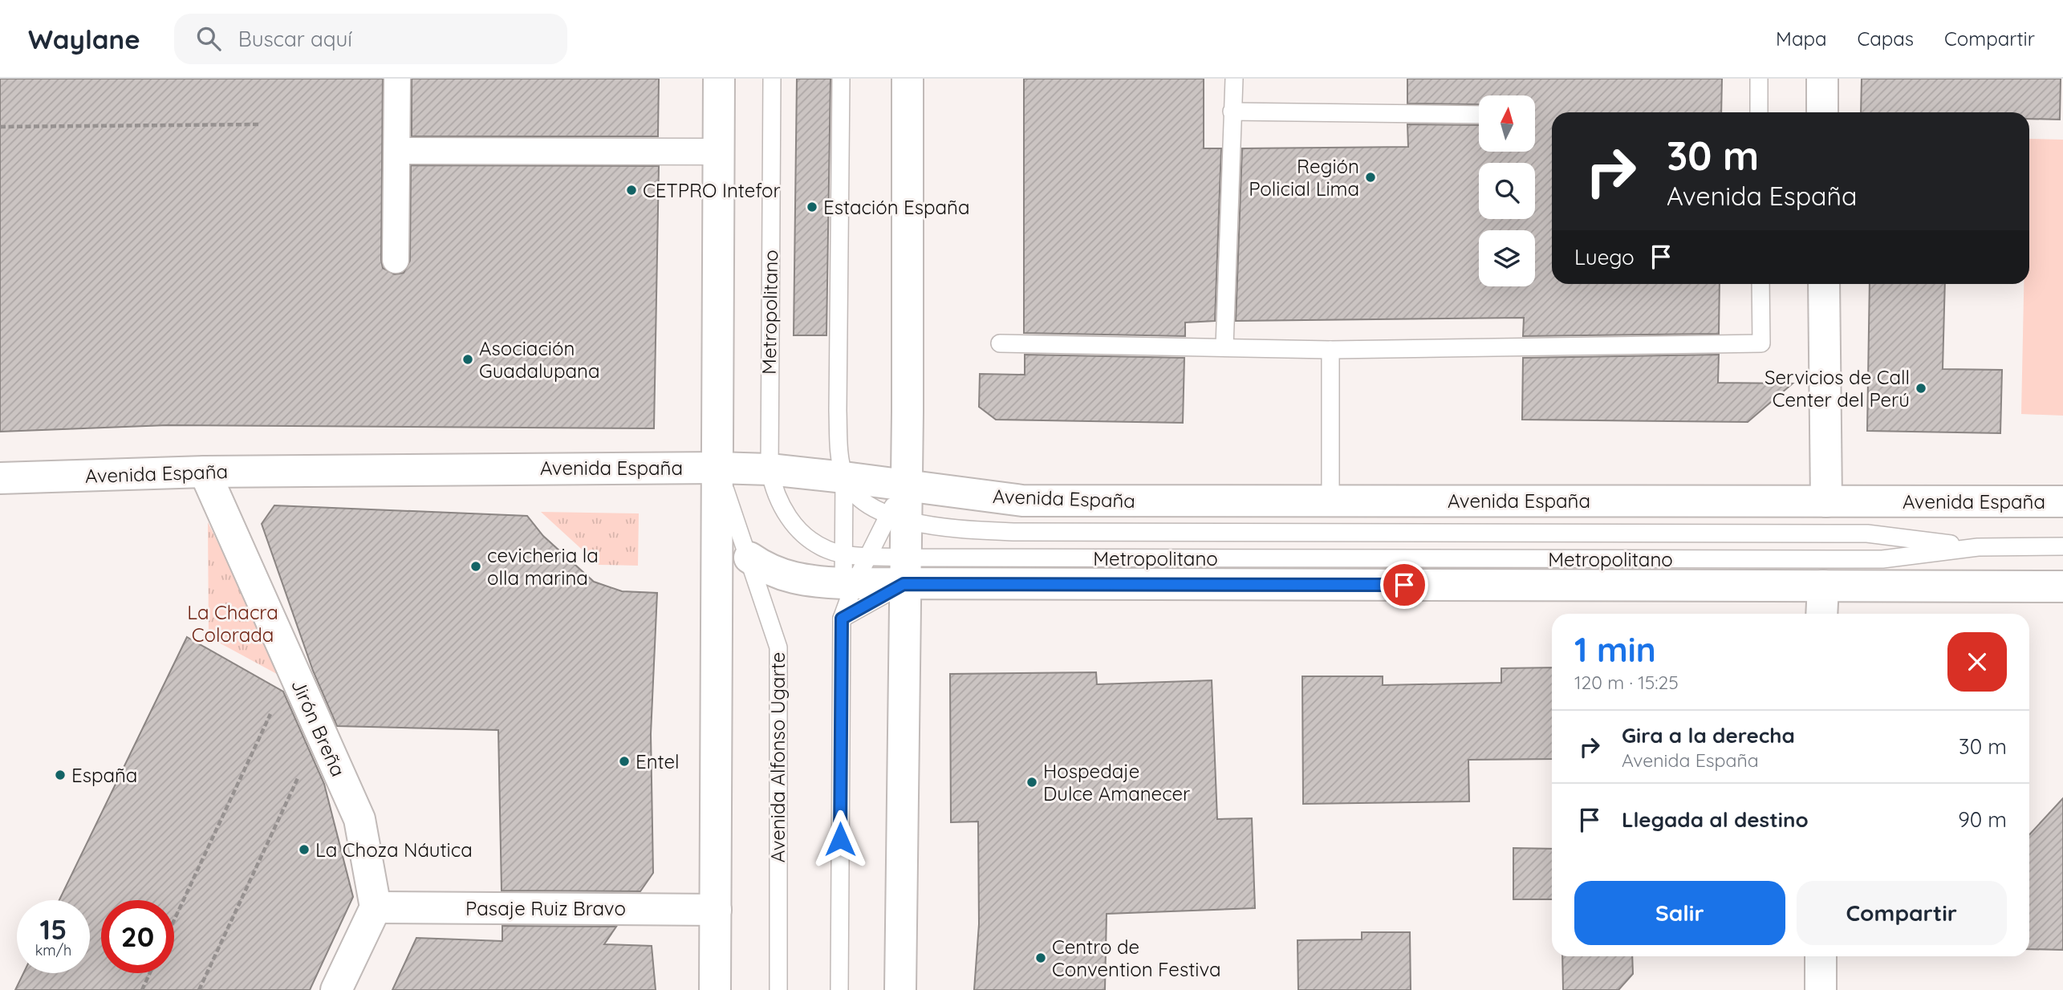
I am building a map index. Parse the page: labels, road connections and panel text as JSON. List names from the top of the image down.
{
  "streets": {
    "street": [
      "Avenida España",
      "Jirón Breña",
      "Avenida Alfonso Ugarte",
      "Pasaje Ruiz Bravo"
    ],
    "lane": ["Metropolitano"]
  },
  "crossings": [
    ["Metropolitano", "Avenida España"],
    ["Avenida España", "Jirón Breña"],
    ["Avenida España", "Avenida Alfonso Ugarte"],
    ["Jirón Breña", "Pasaje Ruiz Bravo"],
    ["Avenida Alfonso Ugarte", "Pasaje Ruiz Bravo"]
  ],
  "parks": ["La Chacra Colorada"],
  "places": [
    "Región Policial Lima",
    "CETPRO Intefor",
    "Estación España",
    "Asociación Guadalupana",
    "Servicios de Call Center del Perú",
    "cevicheria la olla marina",
    "Entel",
    "España",
    "Hospedaje Dulce Amanecer",
    "La Choza Náutica",
    "Centro de Convention Festiva"
  ],
  "north": "top",
  "page": {
    "header": "Waylane",
    "search": "Buscar aquí",
    "nav": ["Mapa", "Capas", "Compartir"],
    "turn": ["30 m", "Avenida España"],
    "then": "Luego",
    "heading": ["1 min", "120 m · 15:25"],
    "list": [
      {
        "name": "Gira a la derecha",
        "note": "Avenida España",
        "value": "30 m"
      },
      {
        "name": "Llegada al destino",
        "value": "90 m"
      }
    ],
    "buttons": ["Salir", "Compartir"],
    "speed": "15 km/h",
    "limit": "20"
  }
}
